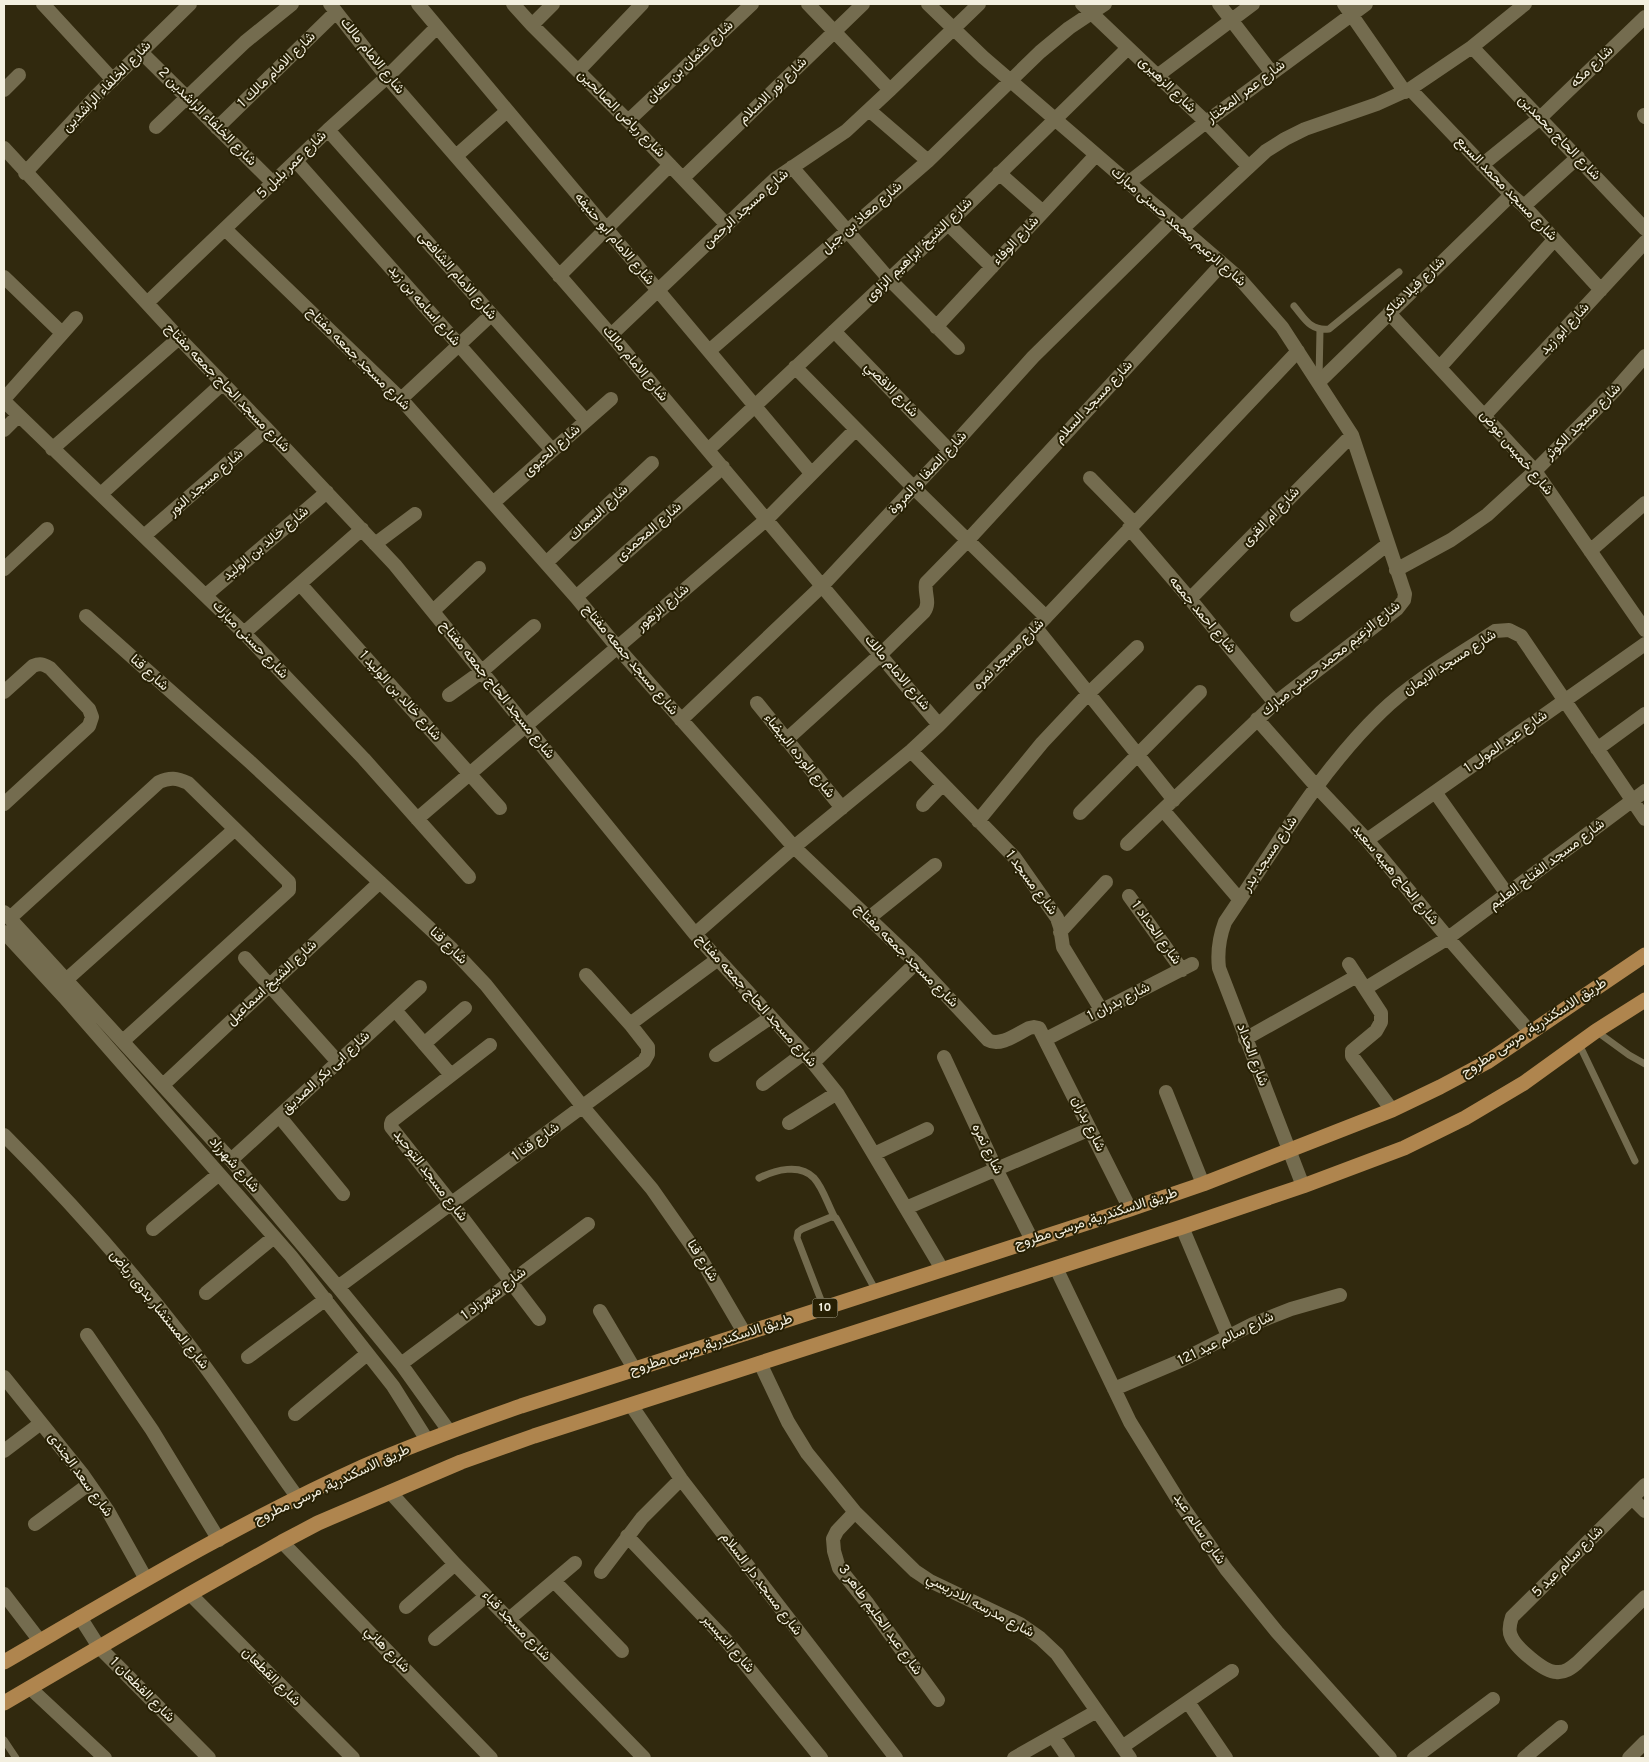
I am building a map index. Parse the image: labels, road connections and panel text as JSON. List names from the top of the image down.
{
  "streets": {
    "main road": ["طريق الاسكندرية, مرسى مطروح", "10"],
    "street": [
      "شارع الامام مالك",
      "شارع عثمان بن عفان",
      "شارع مكه",
      "شارع الامام مالك 1",
      "شارع الزهيرى",
      "شارع الخلفاء الراشدين",
      "شارع نور الاسلام",
      "شارع عمر المختار",
      "شارع رياض الصالحين",
      "شارع الخلفاء الراشدين 2",
      "شارع الحاج محمدين",
      "شارع عمر بلبل 5",
      "شارع مسجد محمد السبع",
      "شارع مسجد الرحمن",
      "شارع معاذ بن جبل",
      "شارع الزعيم محمد حسنى مبارك",
      "شارع الامام ابو حنيفه",
      "شارع الوفاء",
      "شارع الشيخ ابراهيم الزاوى",
      "شارع الامام الشافعى",
      "شارع فيلا شاكر",
      "شارع اسامه بن زيد",
      "شارع ابو زيد",
      "شارع مسجد جمعه مفتاح",
      "شارع مسجد الحاج جمعه مفتاح",
      "شارع الاقصي",
      "شارع مسجد السلام",
      "شارع مسجد الكوثر",
      "شارع الحيوى",
      "شارع خميس عوض",
      "شارع الصفا و المروة",
      "شارع مسجد النور",
      "شارع السماك",
      "شارع ام القرى",
      "شارع المحمدى",
      "شارع خالد بن الوليد",
      "شارع الزهور",
      "شارع احمد جمعه",
      "شارع حسنى مبارك",
      "شارع مسجد نمره",
      "شارع مسجد الايمان",
      "شارع قنا",
      "شارع خالد بن الوليد 1",
      "شارع عبد المولى 1",
      "شارع الورده البيضاء",
      "شارع مسجد بدر",
      "شارع مسجد الفتاح العليم",
      "شارع الحاج هيبه سعيد",
      "شارع مسجد 1",
      "شارع الحداد 1",
      "شارع الشيخ اسماعيل",
      "شارع بدران 1",
      "شارع الحداد",
      "شارع ابى بكر الصديق",
      "شارع بدران",
      "شارع قنا 1",
      "شارع نمره",
      "شارع شهرزاد",
      "شارع مسجد التوحيد",
      "شارع شهرزاد 1",
      "شارع المستشار بدوى رياض",
      "شارع سالم عيد 121",
      "شارع سعد الجندى",
      "شارع سالم عيد",
      "شارع سالم عيد 5",
      "شارع مسجد دار السلام",
      "شارع مدرسه الادريسي",
      "شارع عبد الحليم طاهر 3",
      "شارع مسجد قباء",
      "شارع التيسير",
      "شارع هاني",
      "شارع القطعان",
      "شارع القطعان 1"
    ]
  },
  "crossings": [
    ["شارع الامام مالك", "شارع الامام مالك 1"],
    ["شارع الامام مالك", "شارع عمر بلبل 5"],
    ["شارع الامام مالك", "شارع مسجد الرحمن"],
    ["شارع الامام مالك", "شارع الشيخ ابراهيم الزاوى"],
    ["شارع الامام مالك", "شارع مسجد السلام"],
    ["شارع الامام مالك", "شارع الصفا و المروة"],
    ["شارع الامام مالك", "شارع المحمدى"],
    ["شارع الامام مالك", "شارع الزهور"],
    ["شارع الامام مالك", "شارع مسجد نمره"],
    ["شارع عثمان بن عفان", "شارع رياض الصالحين"],
    ["شارع مكه", "شارع الحاج محمدين"],
    ["شارع مكه", "شارع مسجد محمد السبع"],
    ["شارع الامام مالك 1", "شارع الخلفاء الراشدين 2"],
    ["شارع الزهيرى", "شارع عمر المختار"],
    ["شارع الزهيرى", "شارع معاذ بن جبل"],
    ["شارع الزهيرى", "شارع الشيخ ابراهيم الزاوى"],
    ["شارع الزهيرى", "شارع الصفا و المروة"],
    ["شارع الخلفاء الراشدين", "شارع الخلفاء الراشدين 2"],
    ["شارع الخلفاء الراشدين", "شارع مسجد الحاج جمعه مفتاح"],
    ["شارع نور الاسلام", "شارع رياض الصالحين"],
    ["شارع عمر المختار", "شارع مسجد محمد السبع"],
    ["شارع عمر المختار", "شارع الزعيم محمد حسنى مبارك"],
    ["شارع رياض الصالحين", "شارع مسجد الرحمن"],
    ["شارع الخلفاء الراشدين 2", "شارع عمر بلبل 5"],
    ["شارع الحاج محمدين", "شارع الصفا و المروة"],
    ["شارع عمر بلبل 5", "شارع الامام ابو حنيفه"],
    ["شارع عمر بلبل 5", "شارع الامام الشافعى"],
    ["شارع عمر بلبل 5", "شارع اسامه بن زيد"],
    ["شارع عمر بلبل 5", "شارع مسجد جمعه مفتاح"],
    ["شارع عمر بلبل 5", "شارع مسجد الحاج جمعه مفتاح"],
    ["شارع مسجد محمد السبع", "شارع فيلا شاكر"],
    ["شارع مسجد محمد السبع", "شارع ابو زيد"],
    ["شارع مسجد محمد السبع", "شارع الصفا و المروة"],
    ["شارع مسجد الرحمن", "شارع الزعيم محمد حسنى مبارك"],
    ["شارع مسجد الرحمن", "شارع الامام ابو حنيفه"],
    ["شارع معاذ بن جبل", "شارع الزعيم محمد حسنى مبارك"],
    ["شارع معاذ بن جبل", "شارع الامام ابو حنيفه"],
    ["شارع الزعيم محمد حسنى مبارك", "شارع الوفاء"],
    ["شارع الزعيم محمد حسنى مبارك", "شارع الشيخ ابراهيم الزاوى"],
    ["شارع الزعيم محمد حسنى مبارك", "شارع فيلا شاكر"],
    ["شارع الزعيم محمد حسنى مبارك", "شارع مسجد السلام"],
    ["شارع الزعيم محمد حسنى مبارك", "شارع مسجد الكوثر"],
    ["شارع الزعيم محمد حسنى مبارك", "شارع الصفا و المروة"],
    ["شارع الزعيم محمد حسنى مبارك", "شارع ام القرى"],
    ["شارع الزعيم محمد حسنى مبارك", "شارع احمد جمعه"],
    ["شارع الزعيم محمد حسنى مبارك", "شارع مسجد نمره"],
    ["شارع الزعيم محمد حسنى مبارك", "شارع الحاج هيبه سعيد"],
    ["شارع الامام ابو حنيفه", "شارع الشيخ ابراهيم الزاوى"],
    ["شارع الامام ابو حنيفه", "شارع الزهور"],
    ["شارع الشيخ ابراهيم الزاوى", "شارع الاقصي"],
    ["شارع الامام الشافعى", "شارع الحيوى"],
    ["شارع فيلا شاكر", "شارع خميس عوض"],
    ["شارع اسامه بن زيد", "شارع الحيوى"],
    ["شارع ابو زيد", "شارع خميس عوض"],
    ["شارع مسجد جمعه مفتاح", "شارع الحيوى"],
    ["شارع مسجد جمعه مفتاح", "شارع الصفا و المروة"],
    ["شارع مسجد جمعه مفتاح", "شارع السماك"],
    ["شارع مسجد جمعه مفتاح", "شارع المحمدى"],
    ["شارع مسجد جمعه مفتاح", "شارع الزهور"],
    ["شارع مسجد جمعه مفتاح", "شارع مسجد نمره"],
    ["شارع مسجد جمعه مفتاح", "شارع بدران 1"],
    ["شارع مسجد جمعه مفتاح", "شارع بدران"],
    ["شارع مسجد الحاج جمعه مفتاح", "شارع مسجد النور"],
    ["شارع مسجد الحاج جمعه مفتاح", "شارع خالد بن الوليد"],
    ["شارع مسجد الحاج جمعه مفتاح", "شارع الزهور"],
    ["شارع مسجد الحاج جمعه مفتاح", "شارع مسجد نمره"],
    ["شارع مسجد الحاج جمعه مفتاح", "طريق الاسكندرية, مرسى مطروح"],
    ["شارع الاقصي", "شارع الصفا و المروة"],
    ["شارع مسجد السلام", "شارع الورده البيضاء"],
    ["شارع مسجد الكوثر", "شارع خميس عوض"],
    ["شارع مسجد النور", "شارع حسنى مبارك"],
    ["شارع ام القرى", "شارع احمد جمعه"],
    ["شارع خالد بن الوليد", "شارع حسنى مبارك"],
    ["شارع الزهور", "شارع حسنى مبارك"],
    ["شارع الزهور", "شارع خالد بن الوليد 1"],
    ["شارع احمد جمعه", "شارع مسجد نمره"],
    ["شارع مسجد نمره", "شارع الورده البيضاء"],
    ["شارع مسجد نمره", "شارع مسجد 1"],
    ["شارع مسجد الايمان", "شارع عبد المولى 1"],
    ["شارع مسجد الايمان", "شارع مسجد بدر"],
    ["شارع مسجد الايمان", "شارع مسجد الفتاح العليم"],
    ["شارع مسجد الايمان", "شارع الحاج هيبه سعيد"],
    ["شارع قنا", "شارع الشيخ اسماعيل"],
    ["شارع قنا", "طريق الاسكندرية, مرسى مطروح"],
    ["شارع قنا", "شارع قنا 1"],
    ["شارع عبد المولى 1", "شارع الحاج هيبه سعيد"],
    ["شارع مسجد بدر", "شارع الحاج هيبه سعيد"],
    ["شارع مسجد بدر", "شارع الحداد"],
    ["شارع مسجد الفتاح العليم", "شارع الحاج هيبه سعيد"],
    ["شارع الحاج هيبه سعيد", "طريق الاسكندرية, مرسى مطروح"],
    ["شارع مسجد 1", "شارع بدران 1"],
    ["شارع الحداد 1", "شارع بدران 1"],
    ["شارع الشيخ اسماعيل", "شارع شهرزاد"],
    ["شارع بدران 1", "شارع بدران"],
    ["طريق الاسكندرية, مرسى مطروح", "شارع الحداد"],
    ["طريق الاسكندرية, مرسى مطروح", "شارع بدران"],
    ["طريق الاسكندرية, مرسى مطروح", "شارع نمره"],
    ["طريق الاسكندرية, مرسى مطروح", "شارع شهرزاد"],
    ["طريق الاسكندرية, مرسى مطروح", "شارع المستشار بدوى رياض"],
    ["طريق الاسكندرية, مرسى مطروح", "شارع سعد الجندى"],
    ["طريق الاسكندرية, مرسى مطروح", "شارع سالم عيد"],
    ["طريق الاسكندرية, مرسى مطروح", "شارع مسجد دار السلام"],
    ["طريق الاسكندرية, مرسى مطروح", "شارع مدرسه الادريسي"],
    ["طريق الاسكندرية, مرسى مطروح", "شارع مسجد قباء"],
    ["طريق الاسكندرية, مرسى مطروح", "شارع هاني"],
    ["طريق الاسكندرية, مرسى مطروح", "شارع القطعان"],
    ["طريق الاسكندرية, مرسى مطروح", "شارع القطعان 1"],
    ["شارع ابى بكر الصديق", "شارع شهرزاد"],
    ["شارع قنا 1", "شارع شهرزاد"],
    ["شارع قنا 1", "شارع مسجد التوحيد"],
    ["شارع شهرزاد", "شارع شهرزاد 1"],
    ["شارع مسجد التوحيد", "شارع شهرزاد 1"],
    ["شارع سالم عيد 121", "شارع سالم عيد"],
    ["شارع مدرسه الادريسي", "شارع عبد الحليم طاهر 3"]
  ]
}
